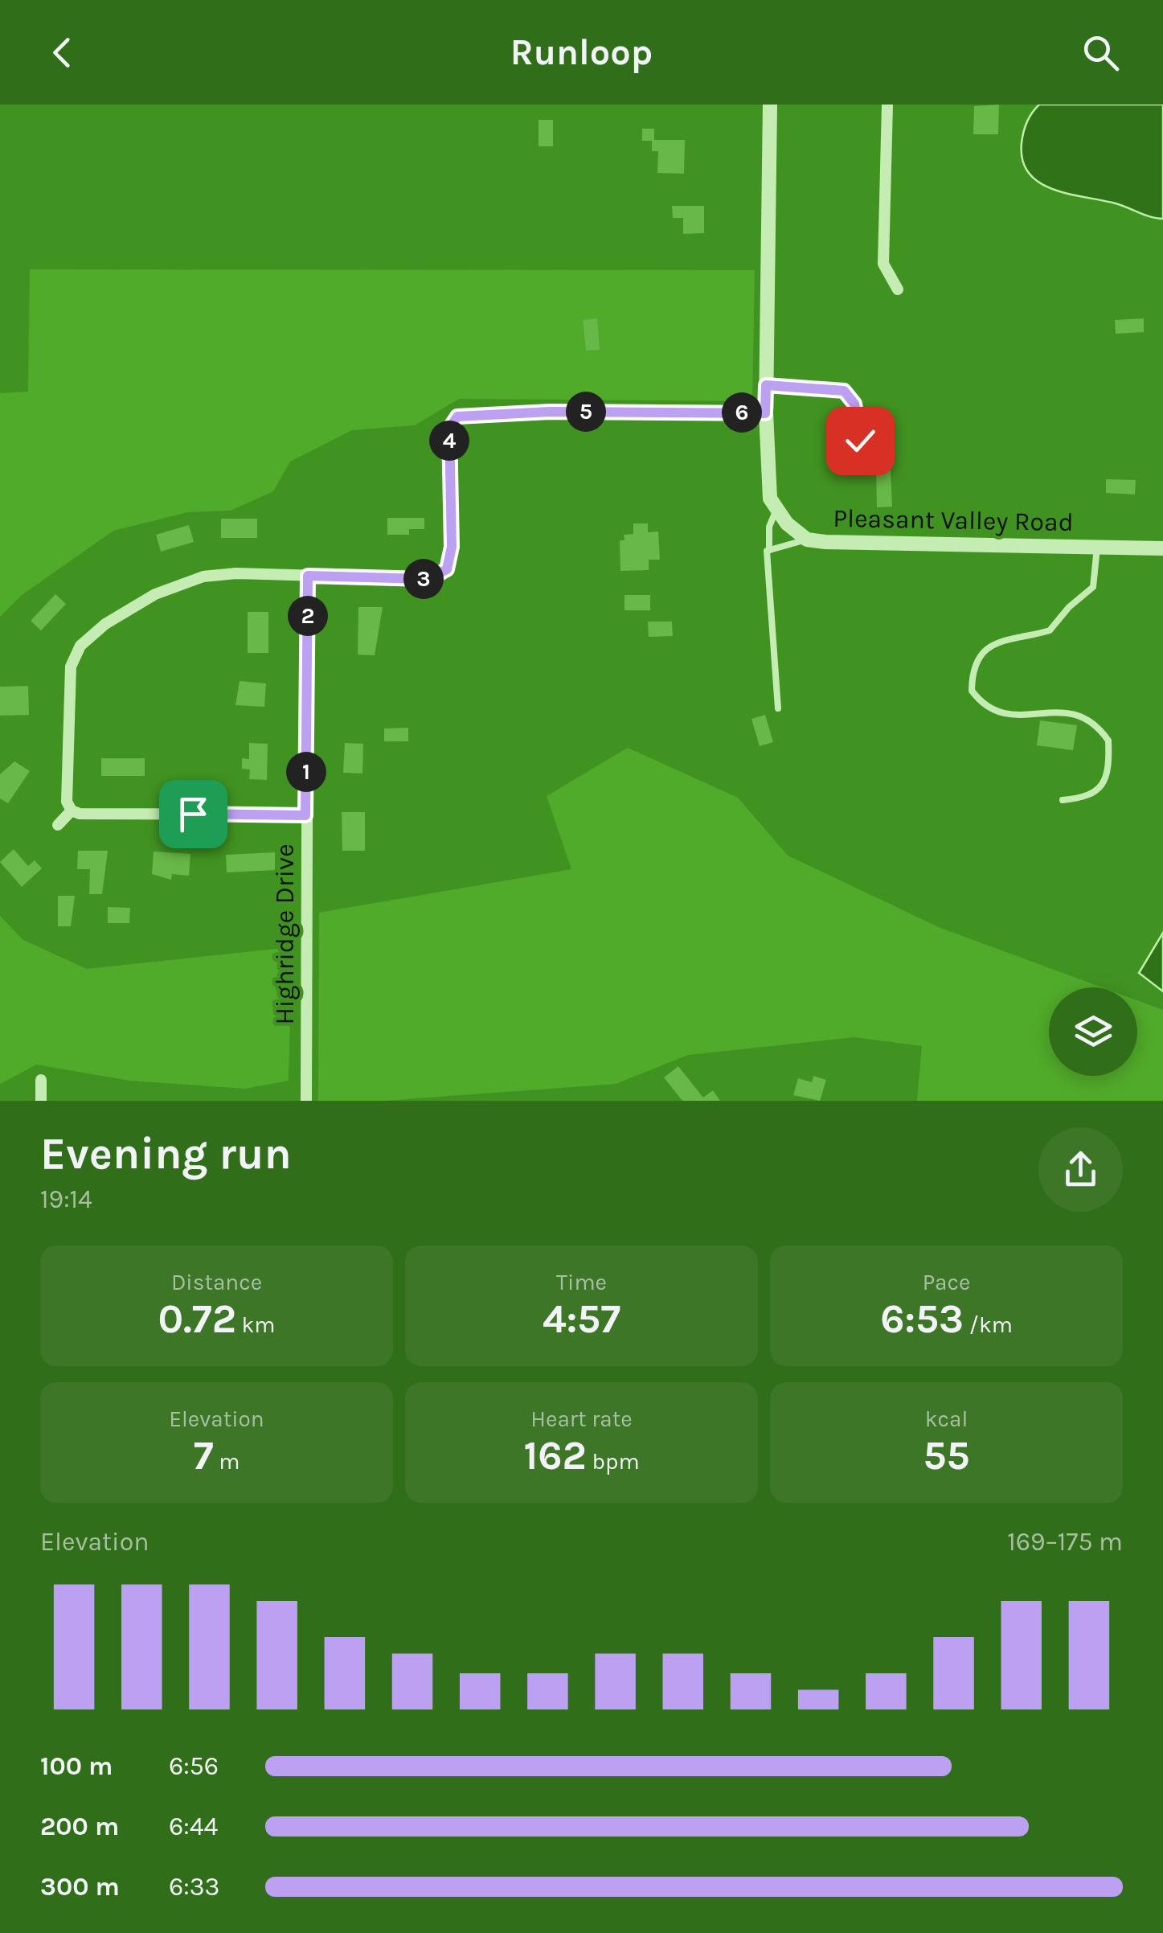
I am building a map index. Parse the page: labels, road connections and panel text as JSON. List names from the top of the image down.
{
  "streets": {
    "street": ["Pleasant Valley Road", "Highridge Drive"]
  },
  "page": {
    "header": "Runloop",
    "pins": [
      "5",
      "6",
      "4",
      "3",
      "2",
      "1"
    ],
    "heading": ["Evening run", "19:14"],
    "stats": [
      ["Distance", "0.72 km"],
      ["Time", "4:57"],
      ["Pace", "6:53 /km"],
      ["Elevation", "7 m"],
      ["Heart rate", "162 bpm"],
      ["kcal", "55"]
    ],
    "chart": ["Elevation", "169–175 m"],
    "list": [
      {
        "name": "100 m",
        "note": "6:56"
      },
      {
        "name": "200 m",
        "note": "6:44"
      },
      {
        "name": "300 m",
        "note": "6:33"
      }
    ]
  }
}
